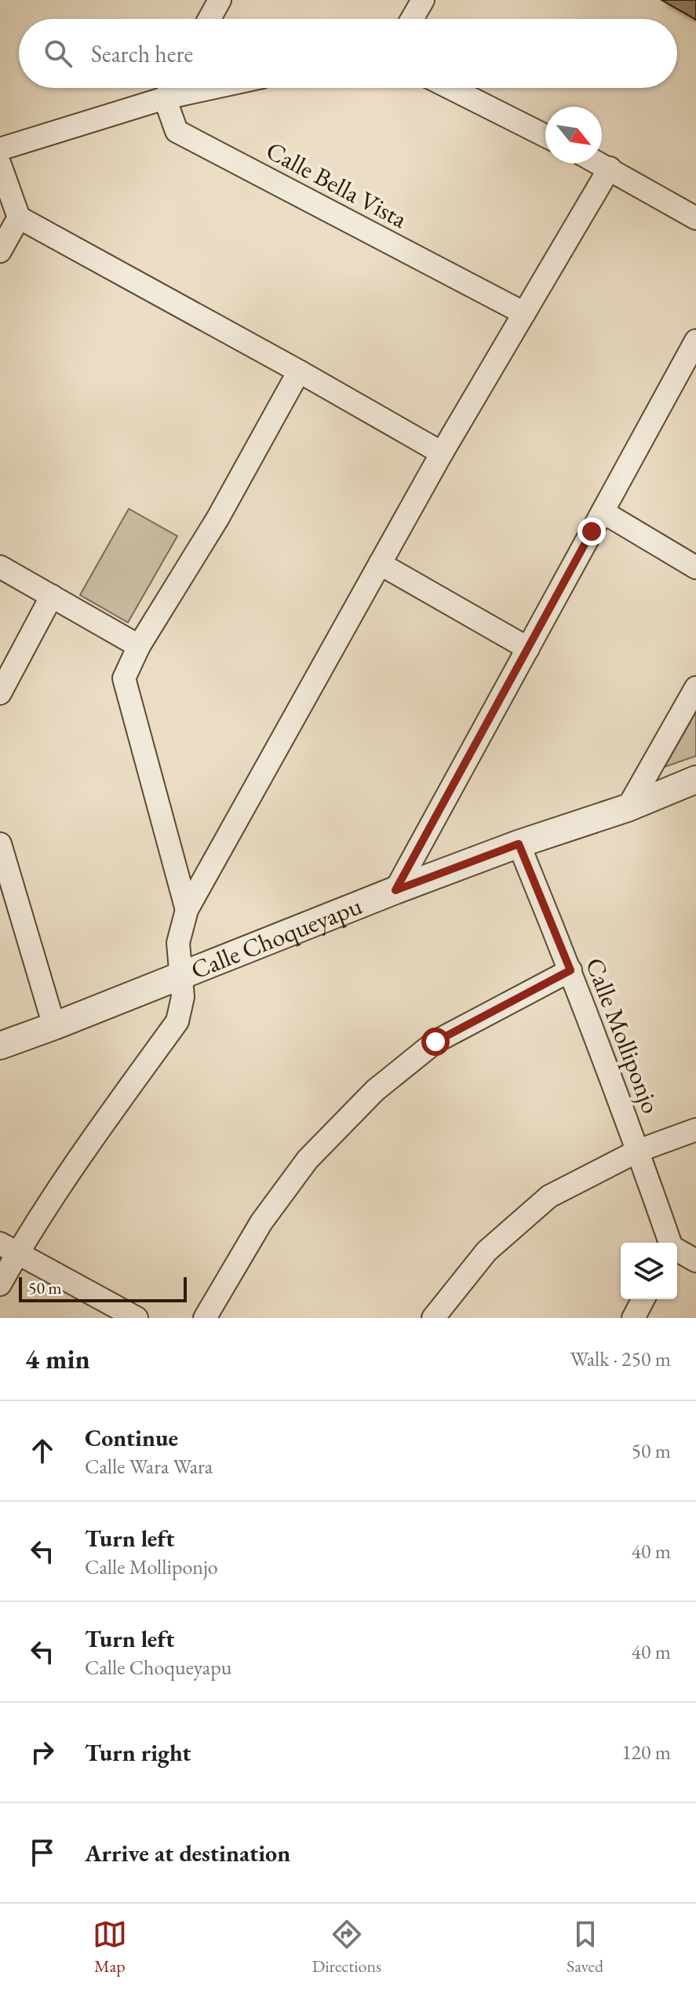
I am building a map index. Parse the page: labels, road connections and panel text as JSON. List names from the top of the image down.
{
  "streets": {
    "street": ["Calle Bella Vista", "Calle Choqueyapu", "Calle Molliponjo"]
  },
  "crossings": [
    ["Calle Choqueyapu", "Calle Molliponjo"]
  ],
  "scale_bar": "50 m",
  "north": "bottom right",
  "page": {
    "search": "Search here",
    "scale": "50 m",
    "heading": ["4 min", "Walk · 250 m"],
    "list": [
      ["Continue", "Calle Wara Wara", "50 m"],
      ["Turn left", "Calle Molliponjo", "40 m"],
      ["Turn left", "Calle Choqueyapu", "40 m"],
      ["Turn right", "120 m"],
      "Arrive at destination"
    ],
    "nav": ["Map", "Directions", "Saved"]
  }
}
